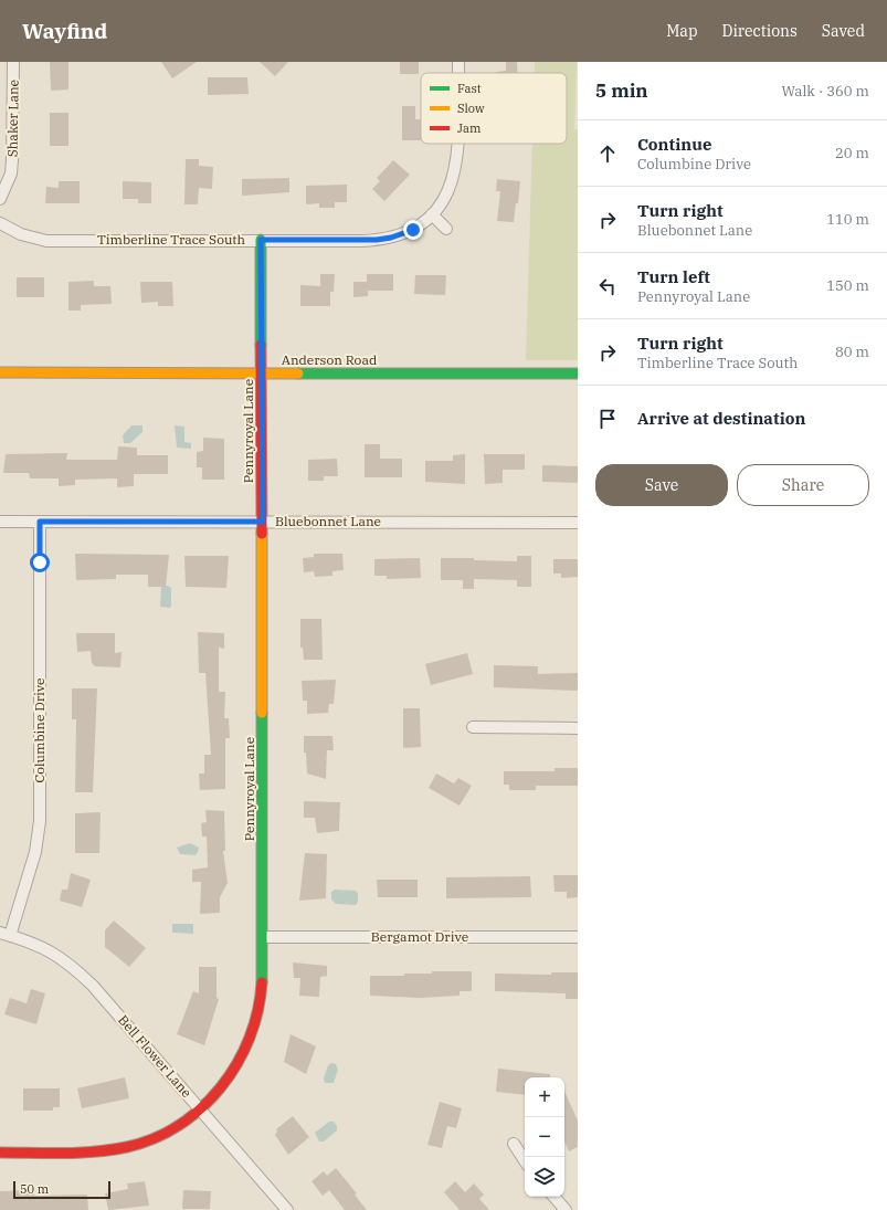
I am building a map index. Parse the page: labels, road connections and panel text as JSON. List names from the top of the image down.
{
  "streets": {
    "street": [
      "Shaker Lane",
      "Timberline Trace South",
      "Anderson Road",
      "Pennyroyal Lane",
      "Bluebonnet Lane",
      "Columbine Drive",
      "Bergamot Drive",
      "Bell Flower Lane"
    ]
  },
  "crossings": [
    ["Timberline Trace South", "Pennyroyal Lane"],
    ["Anderson Road", "Pennyroyal Lane"],
    ["Pennyroyal Lane", "Bluebonnet Lane"],
    ["Pennyroyal Lane", "Bergamot Drive"],
    ["Pennyroyal Lane", "Bell Flower Lane"],
    ["Bluebonnet Lane", "Columbine Drive"],
    ["Columbine Drive", "Bell Flower Lane"]
  ],
  "legend": ["Fast", "Slow", "Jam"],
  "scale_bar": "50 m",
  "page": {
    "header": "Wayfind",
    "nav": ["Map", "Directions", "Saved"],
    "heading": ["5 min", "Walk · 360 m"],
    "list": [
      ["Continue", "Columbine Drive", "20 m"],
      ["Turn right", "Bluebonnet Lane", "110 m"],
      ["Turn left", "Pennyroyal Lane", "150 m"],
      ["Turn right", "Timberline Trace South", "80 m"],
      "Arrive at destination"
    ],
    "buttons": ["Save", "Share"],
    "map_buttons": ["+", "−"],
    "scale": "50 m"
  }
}
